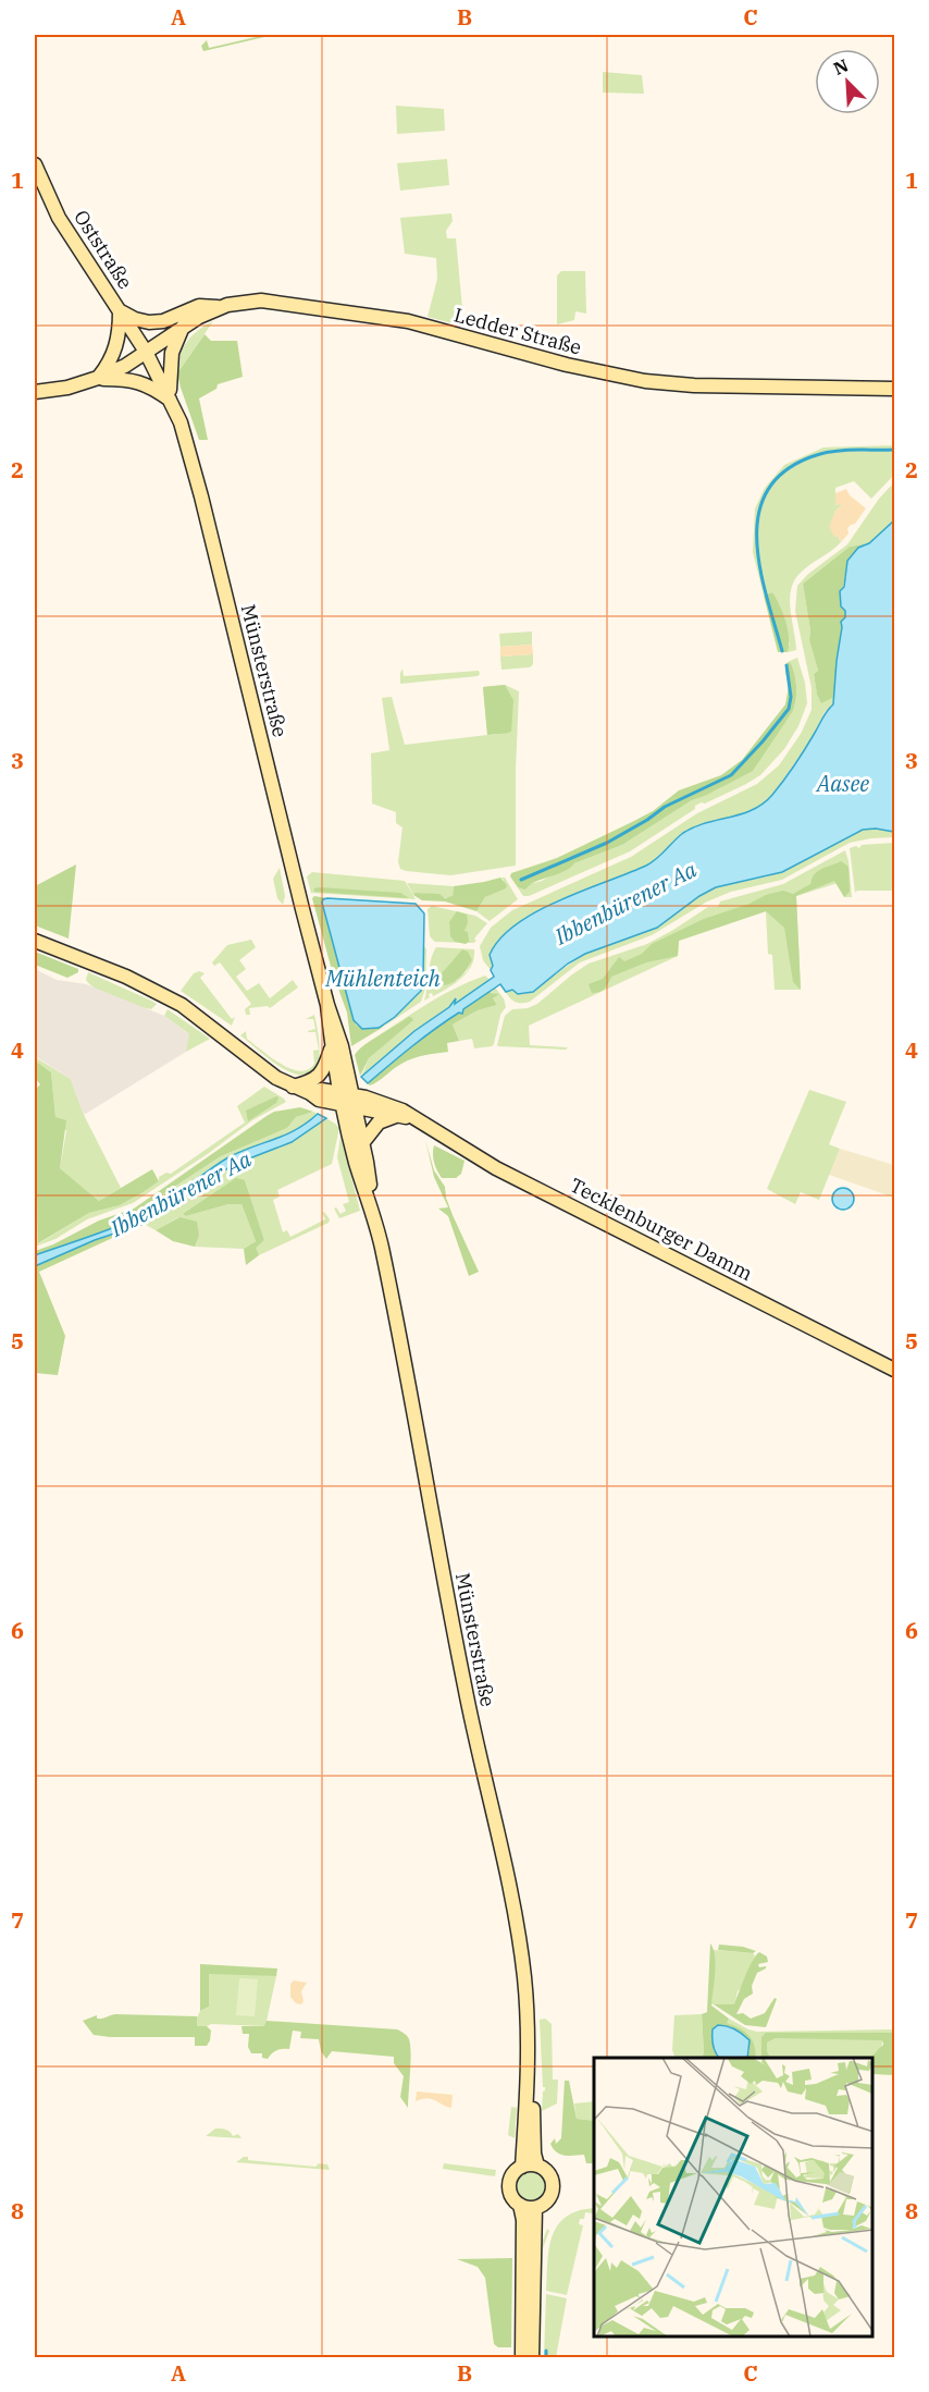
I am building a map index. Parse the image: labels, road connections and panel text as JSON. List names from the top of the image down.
{
  "streets": {
    "main road": [
      "Oststraße",
      "Ledder Straße",
      "Münsterstraße",
      "Tecklenburger Damm"
    ]
  },
  "crossings": [
    ["Oststraße", "Ledder Straße"],
    ["Oststraße", "Münsterstraße"],
    ["Ledder Straße", "Münsterstraße"],
    ["Münsterstraße", "Tecklenburger Damm"]
  ],
  "water": ["Aasee", "Ibbenbürener Aa", "Mühlenteich"],
  "north": "top left",
  "grid": {
    "columns": ["A", "B", "C"],
    "rows": [
      "1",
      "2",
      "3",
      "4",
      "5",
      "6",
      "7",
      "8"
    ]
  }
}
